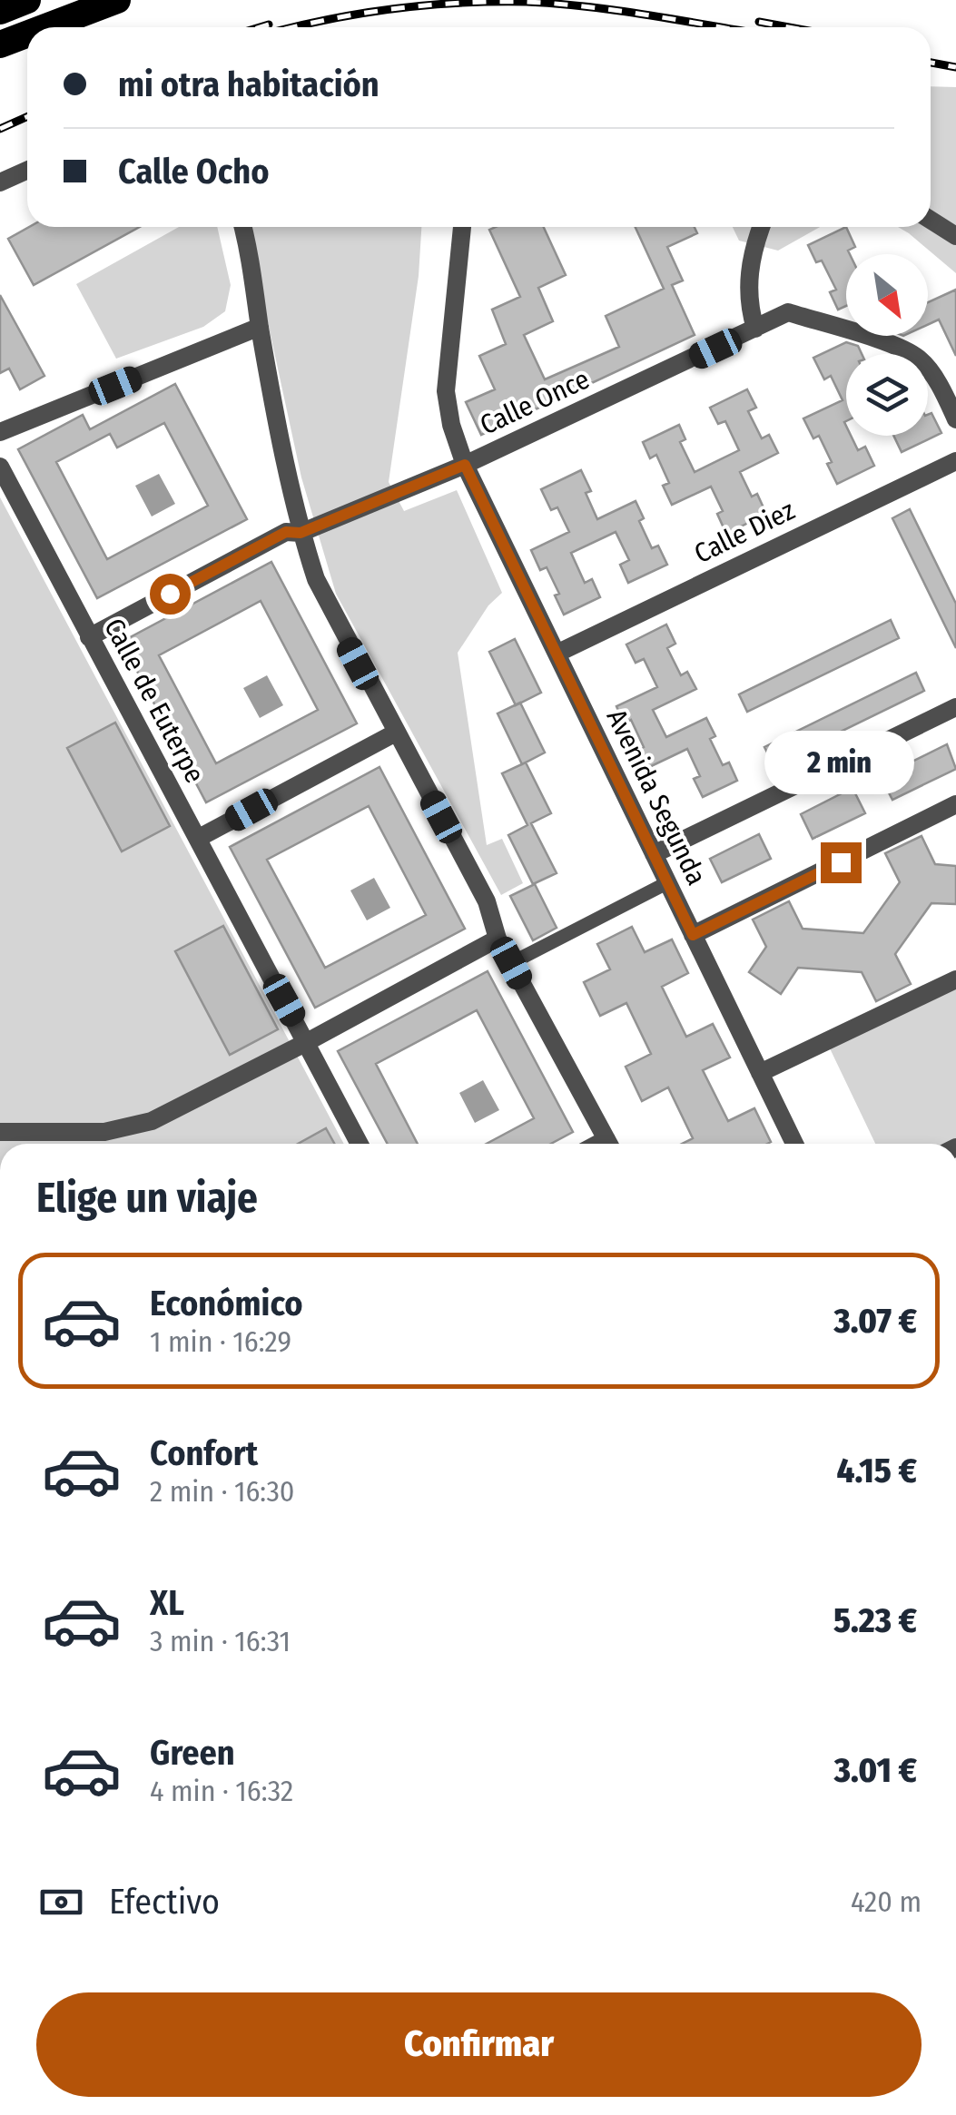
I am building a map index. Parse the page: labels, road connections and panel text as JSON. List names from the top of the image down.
{
  "streets": {
    "street": [
      "Calle Once",
      "Calle Diez",
      "Calle de Euterpe",
      "Avenida Segunda"
    ]
  },
  "crossings": [
    ["Calle Once", "Calle de Euterpe"],
    ["Calle Once", "Avenida Segunda"],
    ["Calle Diez", "Avenida Segunda"]
  ],
  "north": "bottom right",
  "page": {
    "banner": ["mi otra habitación", "Calle Ocho"],
    "bubble": "2 min",
    "heading": "Elige un viaje",
    "list": [
      {
        "name": "Económico",
        "note": "1 min · 16:29",
        "value": "3.07 €"
      },
      {
        "name": "Confort",
        "note": "2 min · 16:30",
        "value": "4.15 €"
      },
      {
        "name": "XL",
        "note": "3 min · 16:31",
        "value": "5.23 €"
      },
      {
        "name": "Green",
        "note": "4 min · 16:32",
        "value": "3.01 €"
      }
    ],
    "pay": ["Efectivo", "420 m"],
    "buttons": "Confirmar"
  }
}
